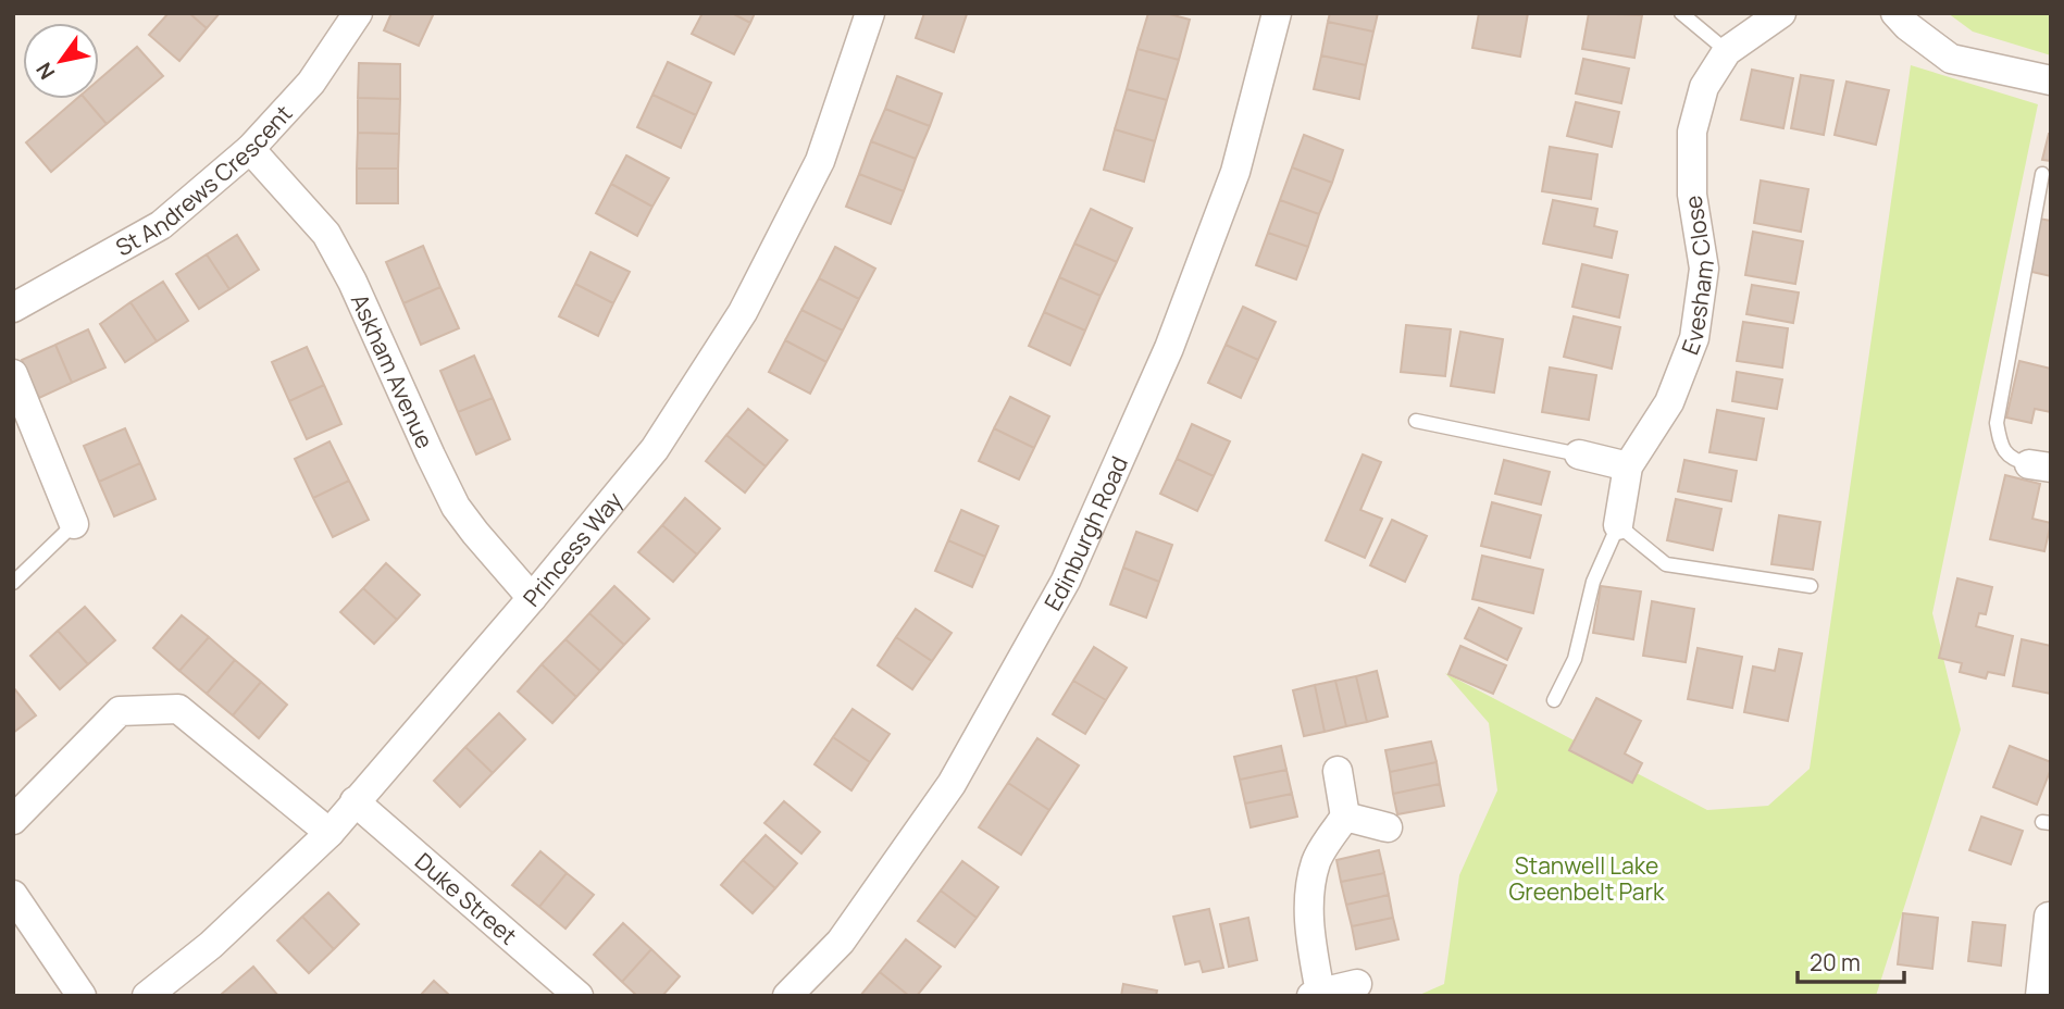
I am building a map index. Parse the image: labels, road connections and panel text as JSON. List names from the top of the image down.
{
  "streets": {
    "street": [
      "St Andrews Crescent",
      "Evesham Close",
      "Askham Avenue",
      "Edinburgh Road",
      "Princess Way",
      "Duke Street"
    ]
  },
  "crossings": [
    ["St Andrews Crescent", "Askham Avenue"],
    ["Askham Avenue", "Princess Way"],
    ["Princess Way", "Duke Street"]
  ],
  "parks": ["Stanwell Lake Greenbelt Park"],
  "scale_bar": "20 m",
  "north": "bottom left"
}
